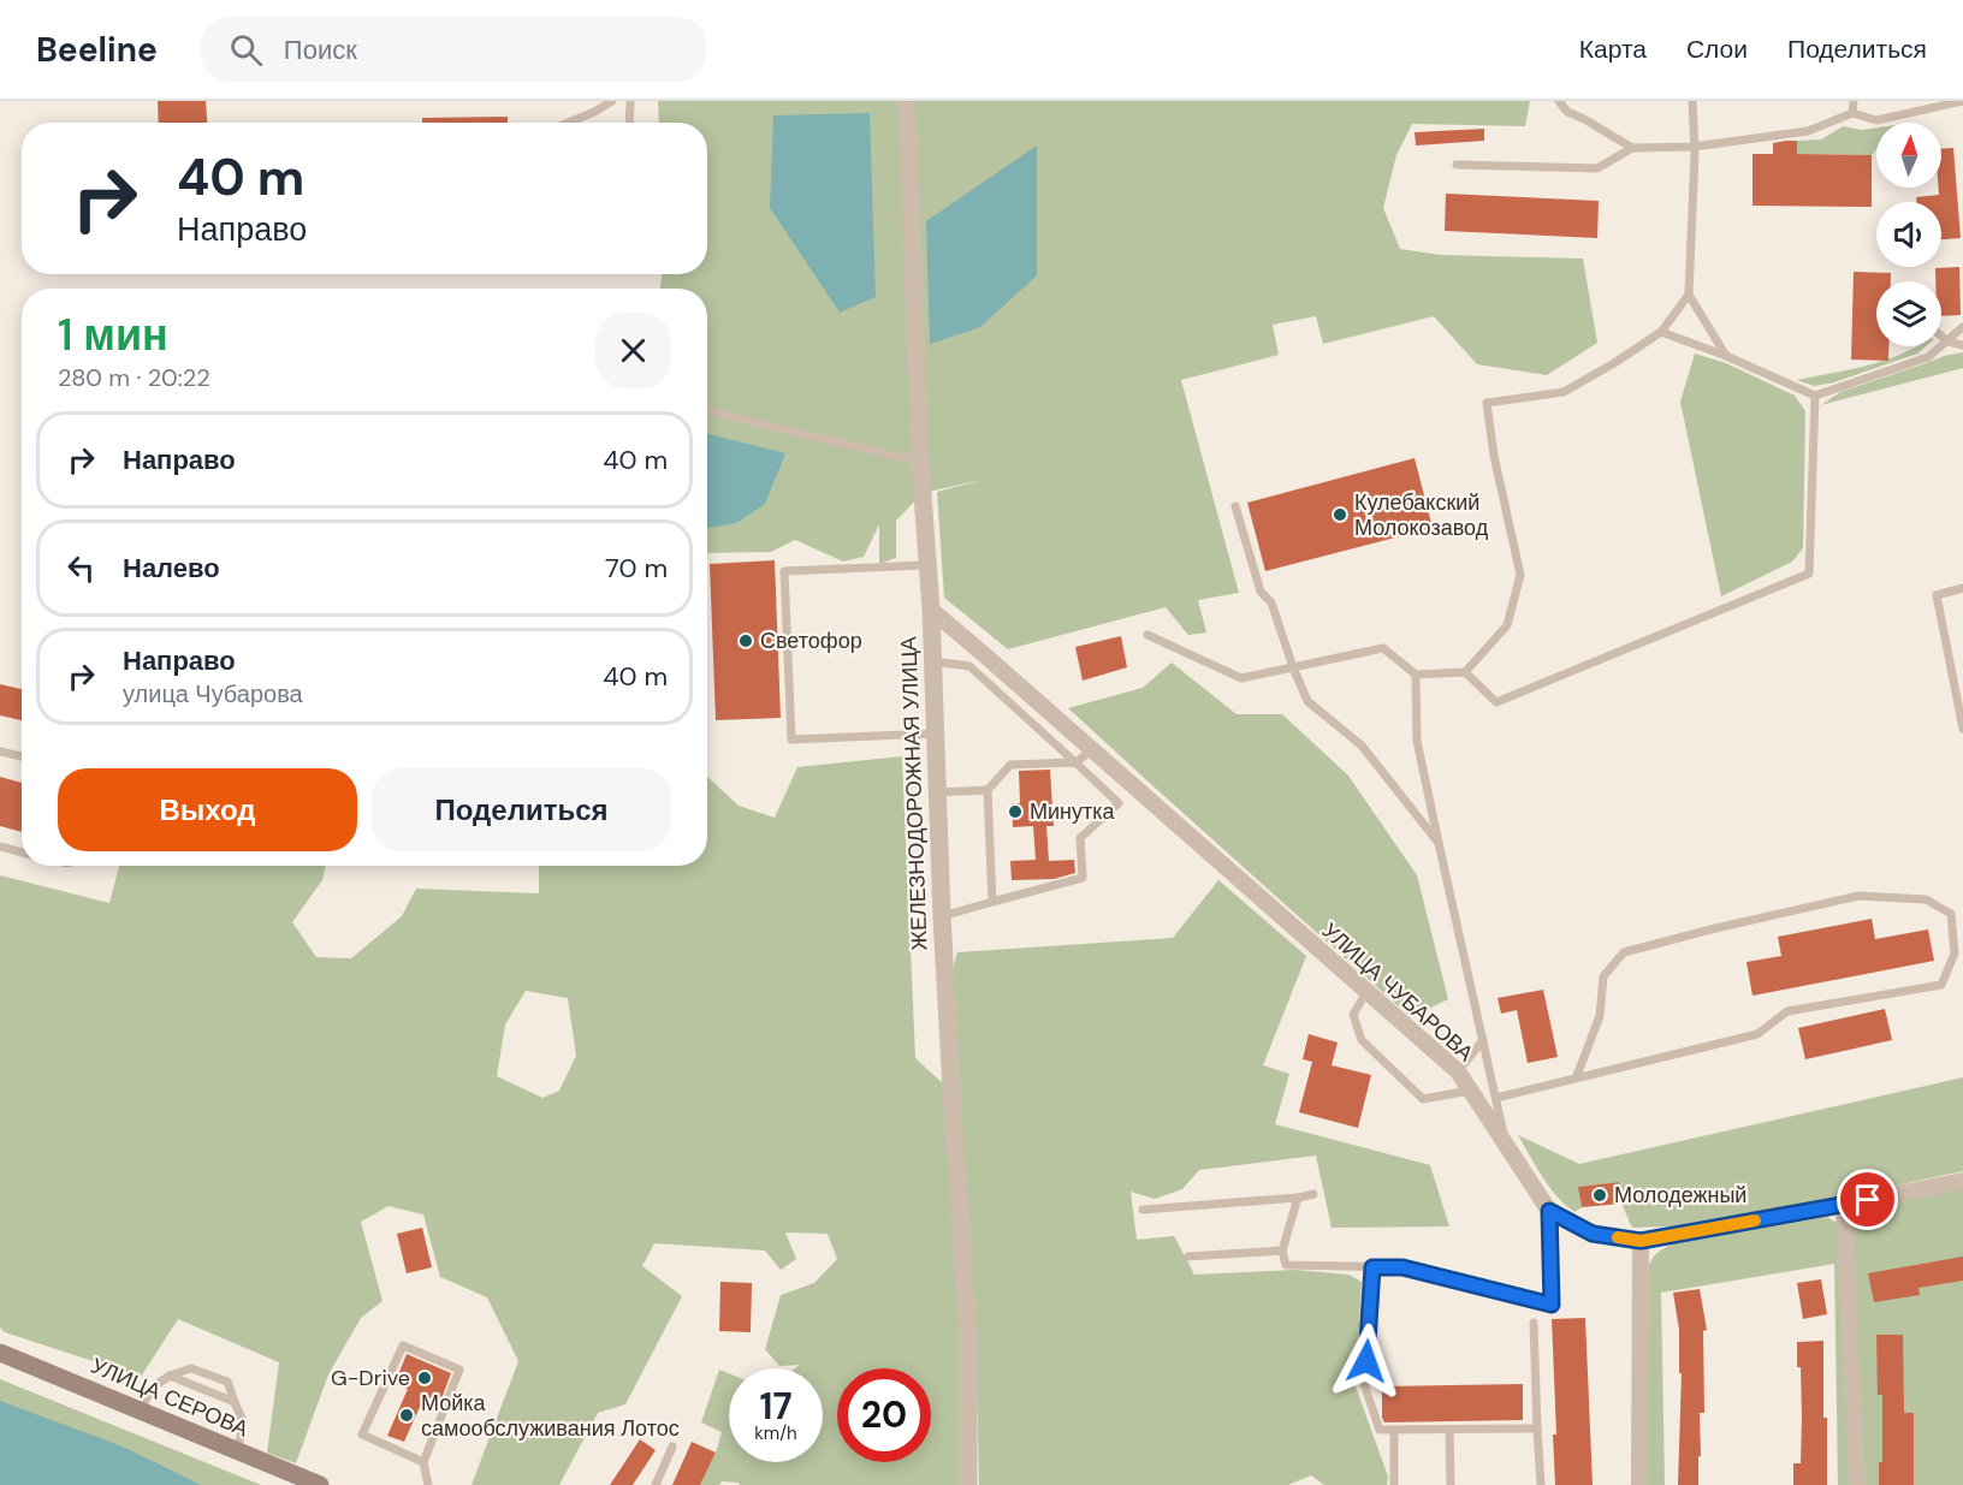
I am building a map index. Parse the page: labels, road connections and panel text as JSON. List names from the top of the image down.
{
  "streets": {
    "main road": ["УЛИЦА СЕРОВА"],
    "street": ["ЖЕЛЕЗНОДОРОЖНАЯ УЛИЦА", "УЛИЦА ЧУБАРОВА"]
  },
  "crossings": [
    ["ЖЕЛЕЗНОДОРОЖНАЯ УЛИЦА", "УЛИЦА ЧУБАРОВА"]
  ],
  "places": [
    "Кулебакский Молокозавод",
    "Светофор",
    "Минутка",
    "Молодежный",
    "G-Drive",
    "Мойка самообслуживания Лотос"
  ],
  "north": "top",
  "page": {
    "header": "Beeline",
    "search": "Поиск",
    "nav": ["Карта", "Слои", "Поделиться"],
    "turn": ["40 m", "Направо"],
    "heading": ["1 мин", "280 m · 20:22"],
    "list": [
      {
        "name": "Направо",
        "value": "40 m"
      },
      {
        "name": "Налево",
        "value": "70 m"
      },
      {
        "name": "Направо",
        "note": "улица Чубарова",
        "value": "40 m"
      }
    ],
    "buttons": ["Выход", "Поделиться"],
    "speed": "17 km/h",
    "limit": "20"
  }
}
